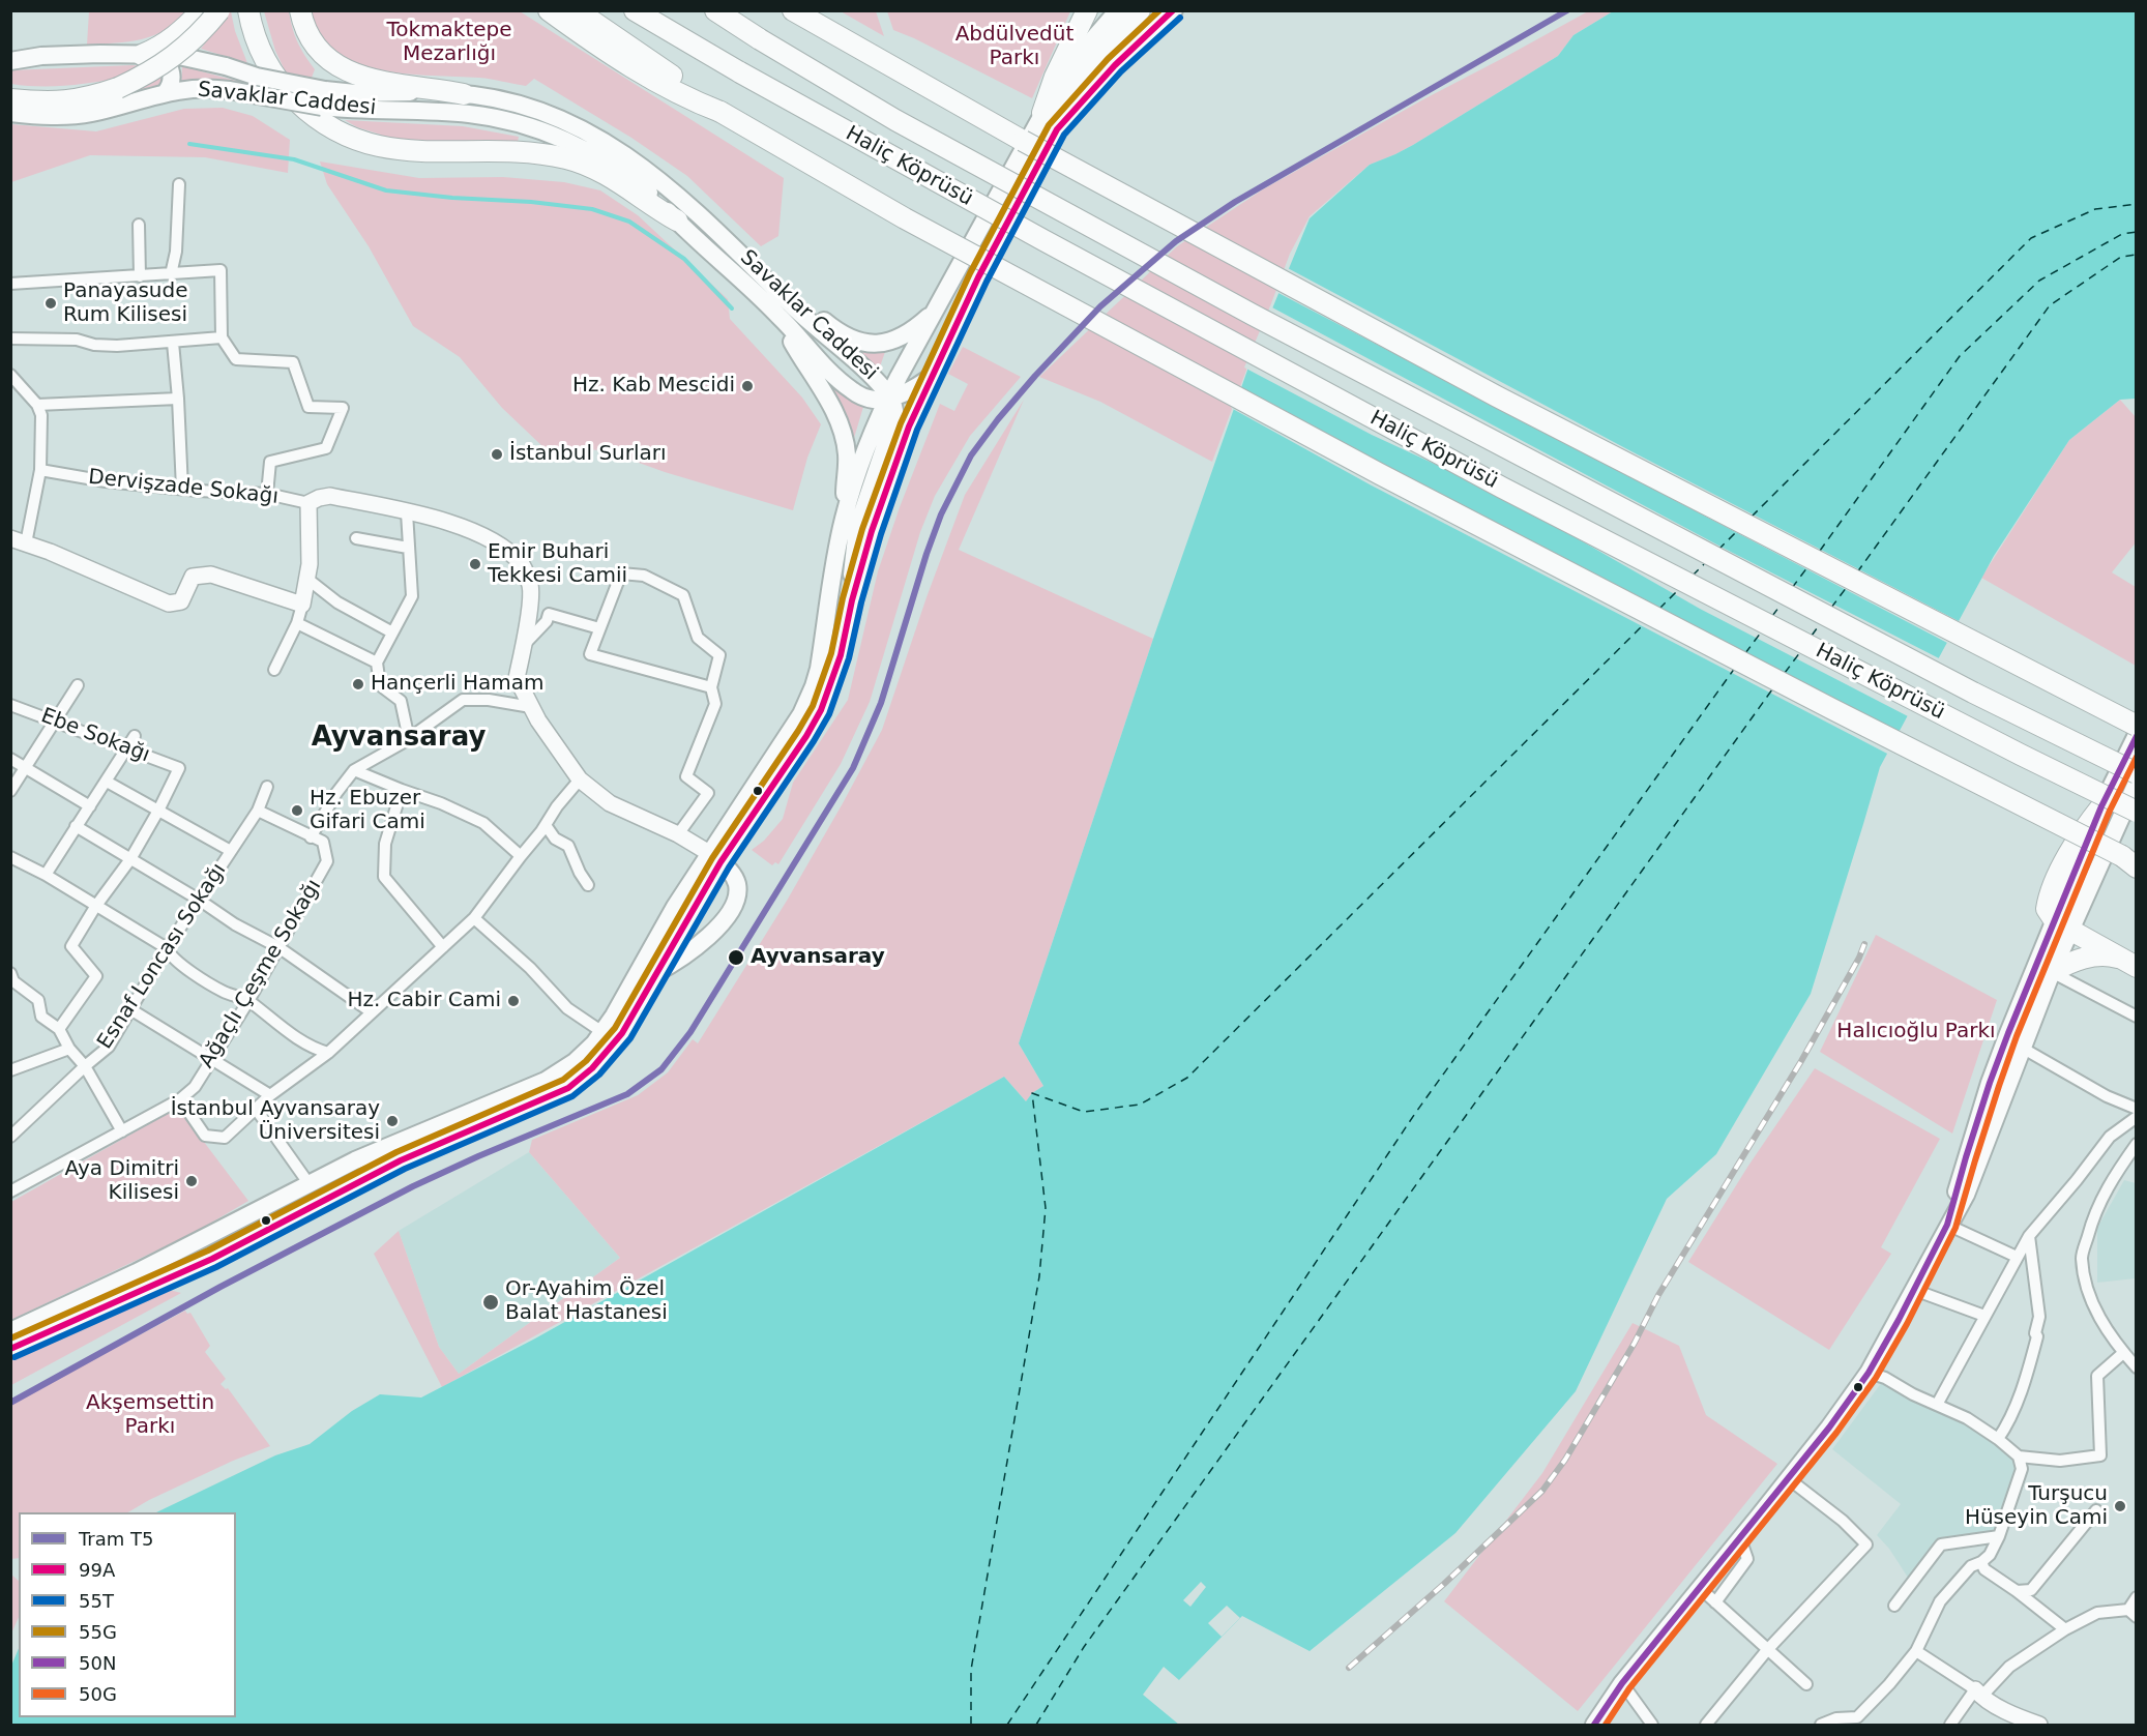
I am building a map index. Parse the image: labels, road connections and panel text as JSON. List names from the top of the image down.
{
  "streets": {
    "highway": ["Haliç Köprüsü"],
    "main road": ["Savaklar Caddesi"],
    "street": [
      "Dervişzade Sokağı",
      "Ebe Sokağı",
      "Esnaf Loncası Sokağı",
      "Ağaçlı Çeşme Sokağı"
    ]
  },
  "crossings": [
    ["Esnaf Loncası Sokağı", "Ağaçlı Çeşme Sokağı"]
  ],
  "districts": ["Ayvansaray"],
  "parks": [
    "Tokmaktepe Mezarlığı",
    "Abdülvedüt Parkı",
    "Halıcıoğlu Parkı",
    "Akşemsettin Parkı"
  ],
  "places": [
    "Panayasude Rum Kilisesi",
    "Hz. Kab Mescidi",
    "İstanbul Surları",
    "Emir Buhari Tekkesi Camii",
    "Hançerli Hamam",
    "Hz. Ebuzer Gifari Cami",
    "Ayvansaray",
    "Hz. Cabir Cami",
    "İstanbul Ayvansaray Üniversitesi",
    "Aya Dimitri Kilisesi",
    "Or-Ayahim Özel Balat Hastanesi",
    "Turşucu Hüseyin Cami"
  ],
  "lines": [
    "tram line T5",
    "transit line 99A",
    "transit line 55G",
    "transit line 55T",
    "transit line 50N",
    "transit line 50G"
  ],
  "legend": [
    "Tram T5",
    "99A",
    "55T",
    "55G",
    "50N",
    "50G"
  ]
}
